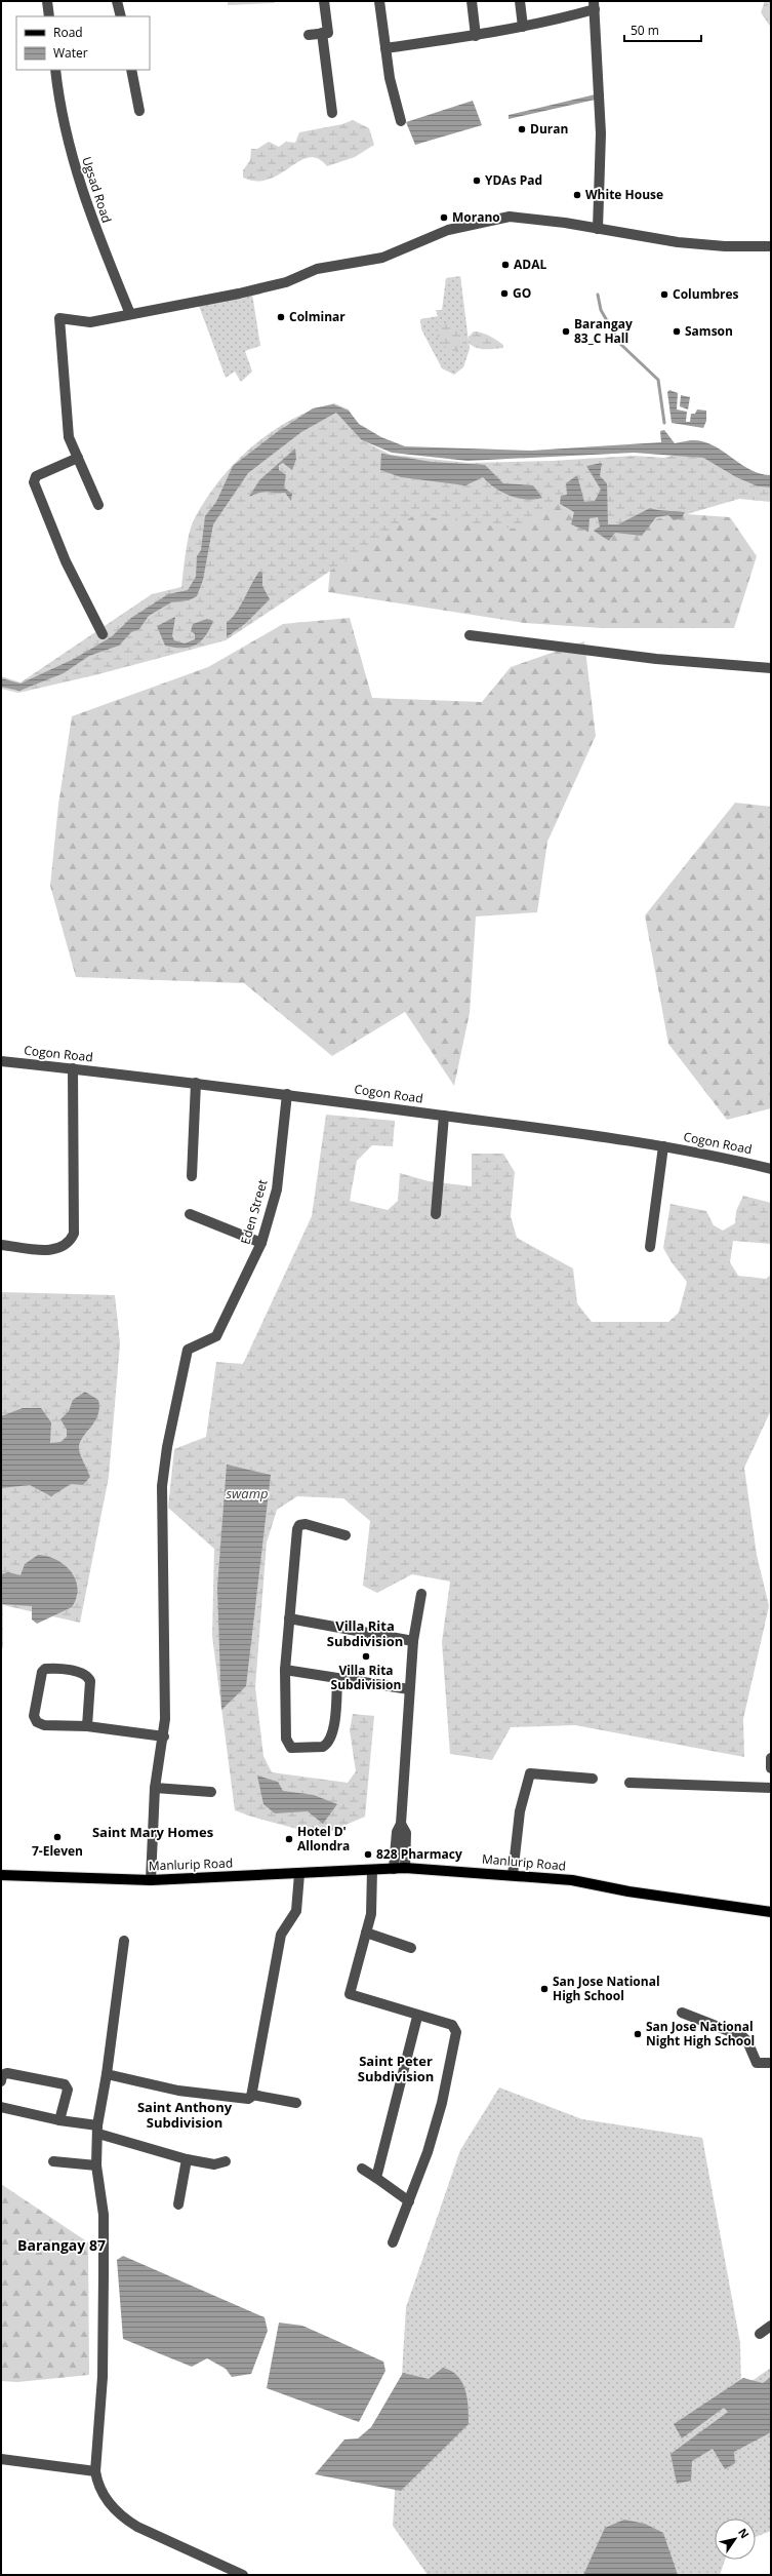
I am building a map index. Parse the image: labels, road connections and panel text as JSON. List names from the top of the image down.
{
  "streets": {
    "main road": ["Manlurip Road"],
    "street": ["Ugsad Road", "Cogon Road", "Eden Street"]
  },
  "crossings": [
    ["Cogon Road", "Eden Street"]
  ],
  "districts": [
    "Villa Rita Subdivision",
    "Saint Mary Homes",
    "Saint Peter Subdivision",
    "Saint Anthony Subdivision",
    "Barangay 87"
  ],
  "water": ["swamp"],
  "places": [
    "Duran",
    "YDAs Pad",
    "White House",
    "Morano",
    "ADAL",
    "GO",
    "Columbres",
    "Colminar",
    "Barangay 83_C Hall",
    "Samson",
    "Villa Rita Subdivision",
    "7-Eleven",
    "Hotel D' Allondra",
    "828 Pharmacy",
    "San Jose National High School",
    "San Jose National Night High School"
  ],
  "legend": ["Road", "Water"],
  "scale_bar": "50 m",
  "north": "top right"
}
